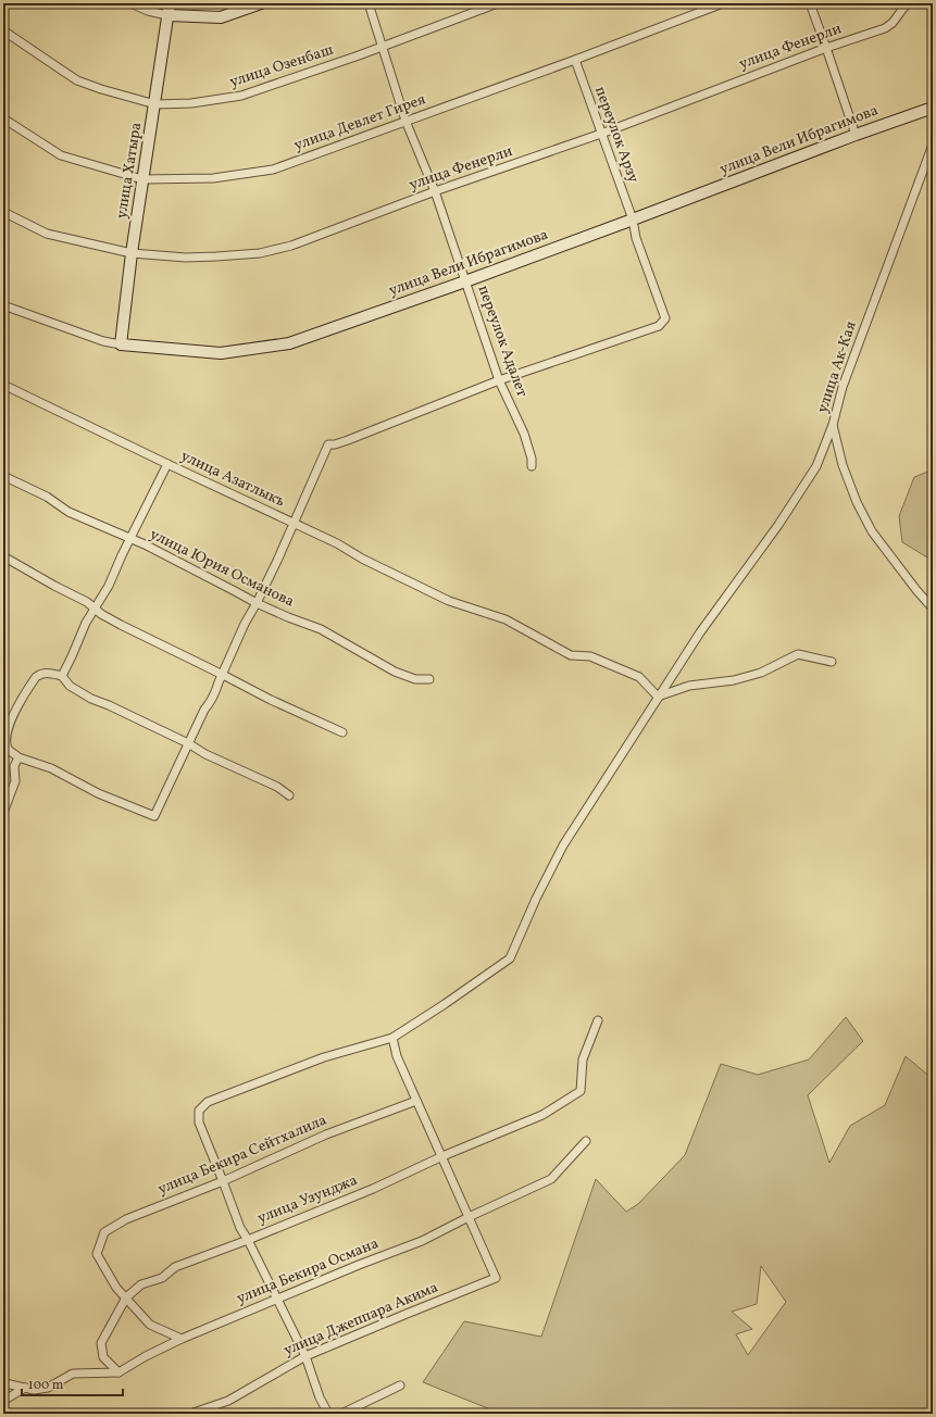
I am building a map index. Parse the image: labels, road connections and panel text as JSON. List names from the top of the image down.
{
  "streets": {
    "street": [
      "улица Фенерли",
      "улица Озенбаш",
      "улица Девлет Гирея",
      "переулок Арзу",
      "улица Вели Ибрагимова",
      "улица Хатыра",
      "переулок Адалет",
      "улица Ак-Кая",
      "улица Азатлыкъ",
      "улица Юрия Османова",
      "улица Бекира Сейтхалила",
      "улица Узунджа",
      "улица Бекира Османа",
      "улица Джеппара Акима"
    ]
  },
  "crossings": [
    ["улица Фенерли", "переулок Арзу"],
    ["улица Фенерли", "улица Хатыра"],
    ["улица Фенерли", "переулок Адалет"],
    ["улица Озенбаш", "улица Хатыра"],
    ["улица Озенбаш", "переулок Адалет"],
    ["улица Девлет Гирея", "переулок Арзу"],
    ["улица Девлет Гирея", "улица Хатыра"],
    ["улица Девлет Гирея", "переулок Адалет"],
    ["переулок Арзу", "улица Вели Ибрагимова"],
    ["переулок Арзу", "переулок Адалет"],
    ["улица Вели Ибрагимова", "улица Хатыра"],
    ["улица Вели Ибрагимова", "переулок Адалет"],
    ["улица Бекира Сейтхалила", "улица Узунджа"],
    ["улица Узунджа", "улица Бекира Османа"],
    ["улица Бекира Османа", "улица Джеппара Акима"]
  ],
  "scale_bar": "100 m"
}
